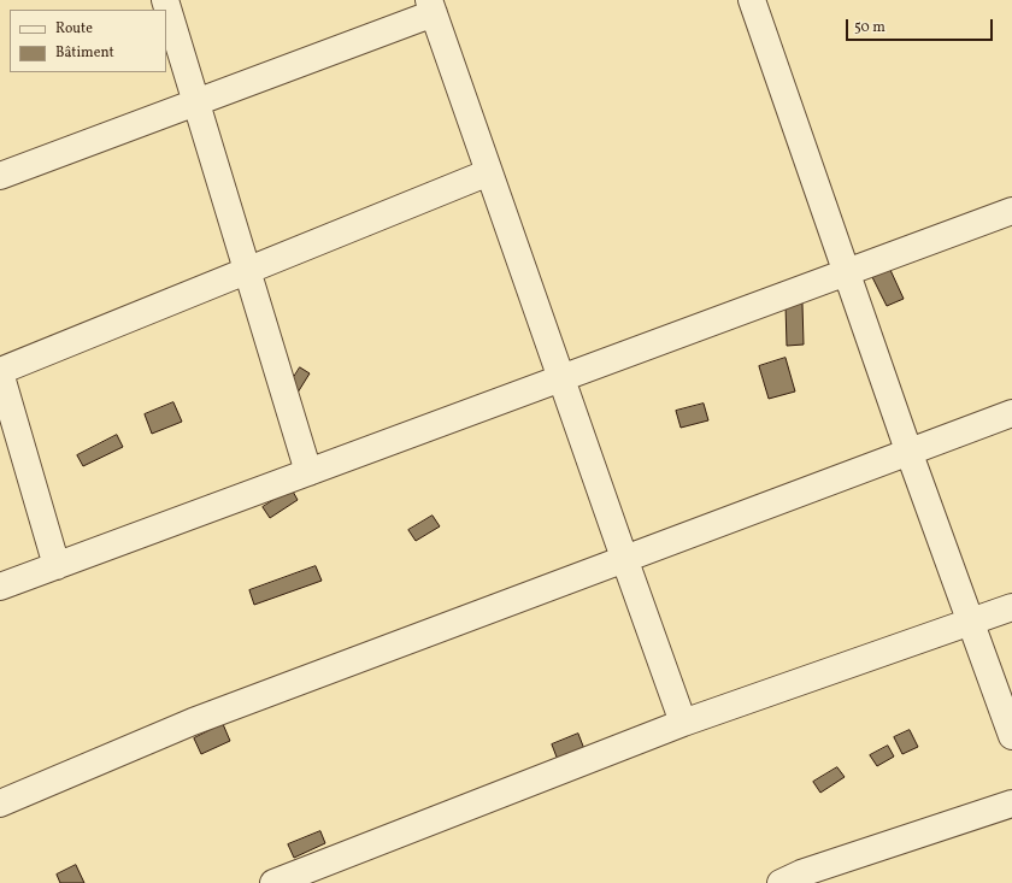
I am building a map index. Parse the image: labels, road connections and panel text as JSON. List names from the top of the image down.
{
  "legend": ["Route", "Bâtiment"],
  "scale_bar": "50 m"
}
